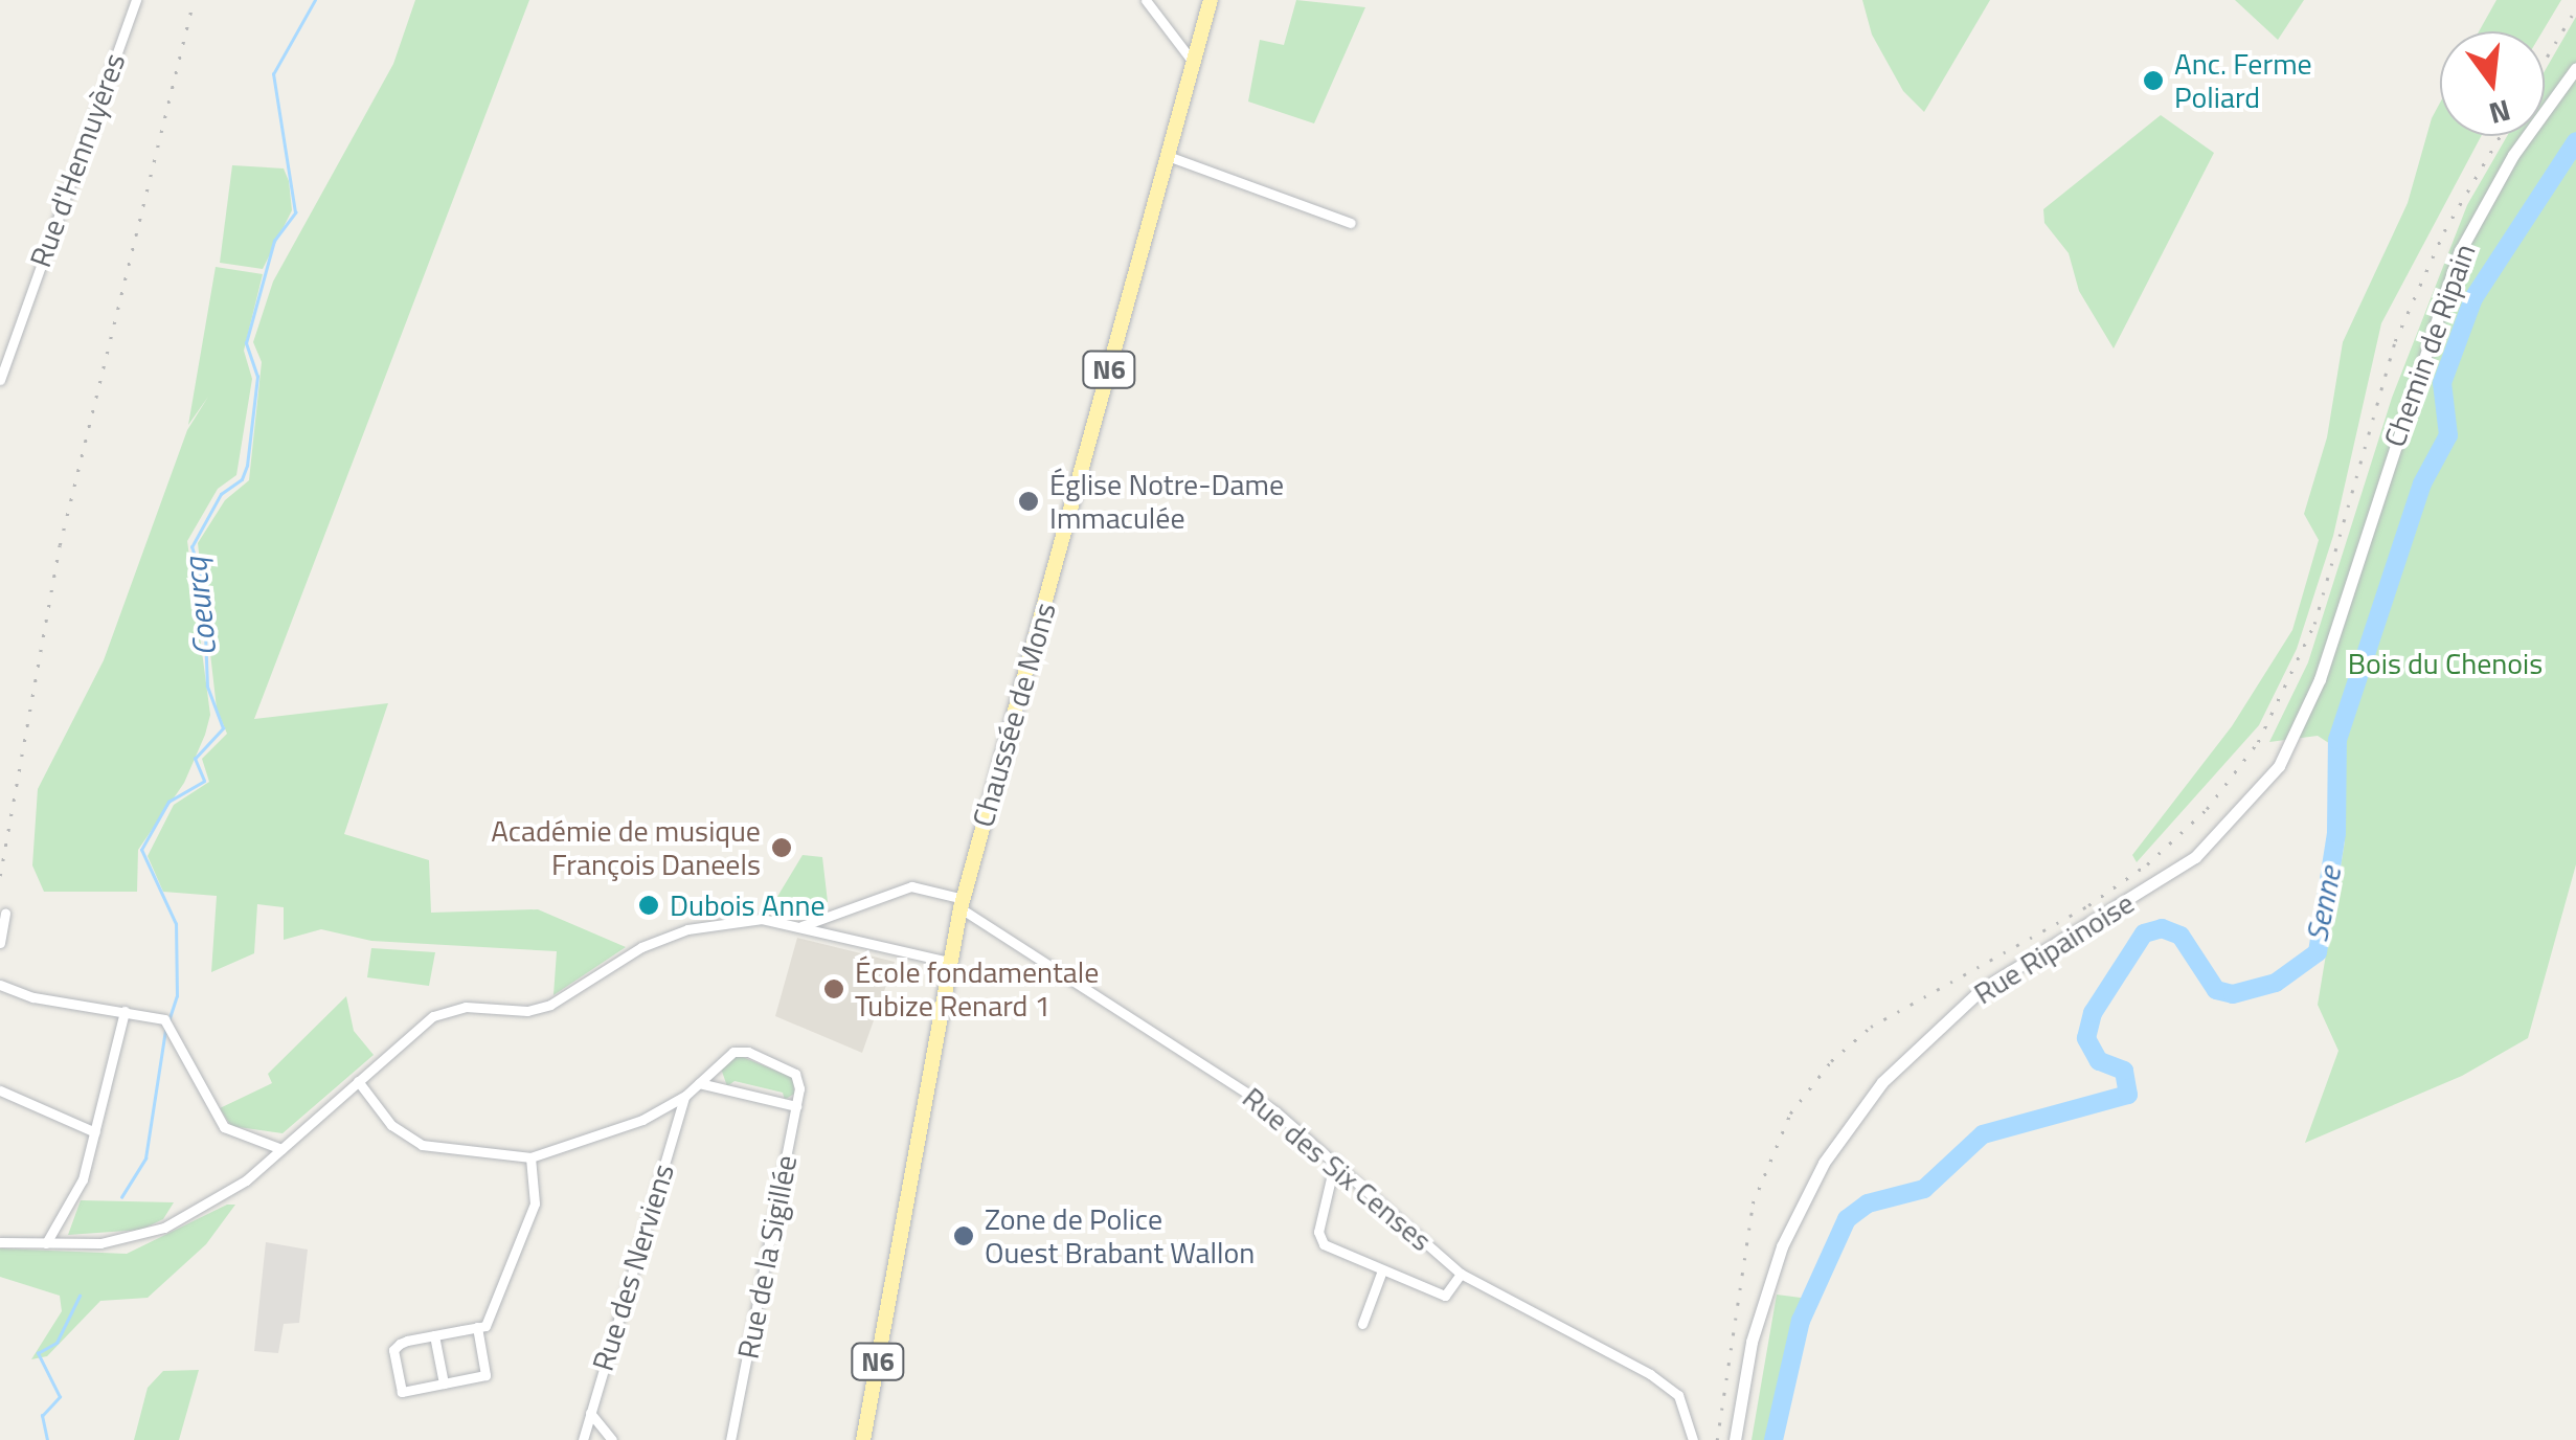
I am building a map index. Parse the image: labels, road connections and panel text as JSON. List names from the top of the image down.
{
  "streets": {
    "main road": ["N6", "Chaussée de Mons"],
    "street": [
      "Rue d'Hennuyères",
      "Chemin de Ripain",
      "Rue Ripainoise",
      "Rue des Six Censes",
      "Rue de la Sigillée",
      "Rue des Nerviens"
    ]
  },
  "crossings": [
    ["Chemin de Ripain", "Rue Ripainoise"],
    ["Chaussée de Mons", "Rue des Six Censes"]
  ],
  "water": ["Coeurcq", "Senne"],
  "parks": ["Bois du Chenois"],
  "places": [
    "Anc. Ferme Poliard",
    "Église Notre-Dame Immaculée",
    "Académie de musique François Daneels",
    "Dubois Anne",
    "École fondamentale Tubize Renard 1",
    "Zone de Police Ouest Brabant Wallon"
  ],
  "north": "bottom"
}
